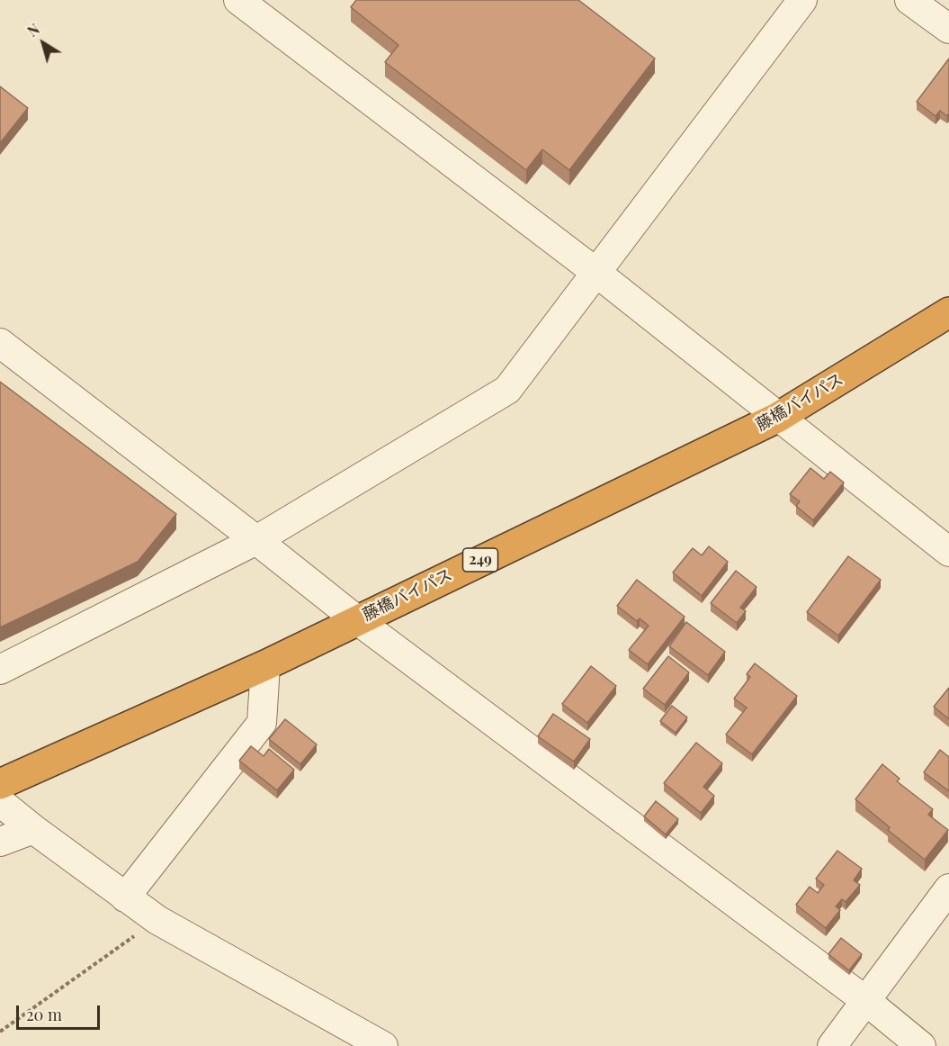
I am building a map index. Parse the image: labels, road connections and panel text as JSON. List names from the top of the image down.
{
  "streets": {
    "highway": ["藤橋バイパス", "249"]
  },
  "scale_bar": "20 m",
  "north": "top left"
}
